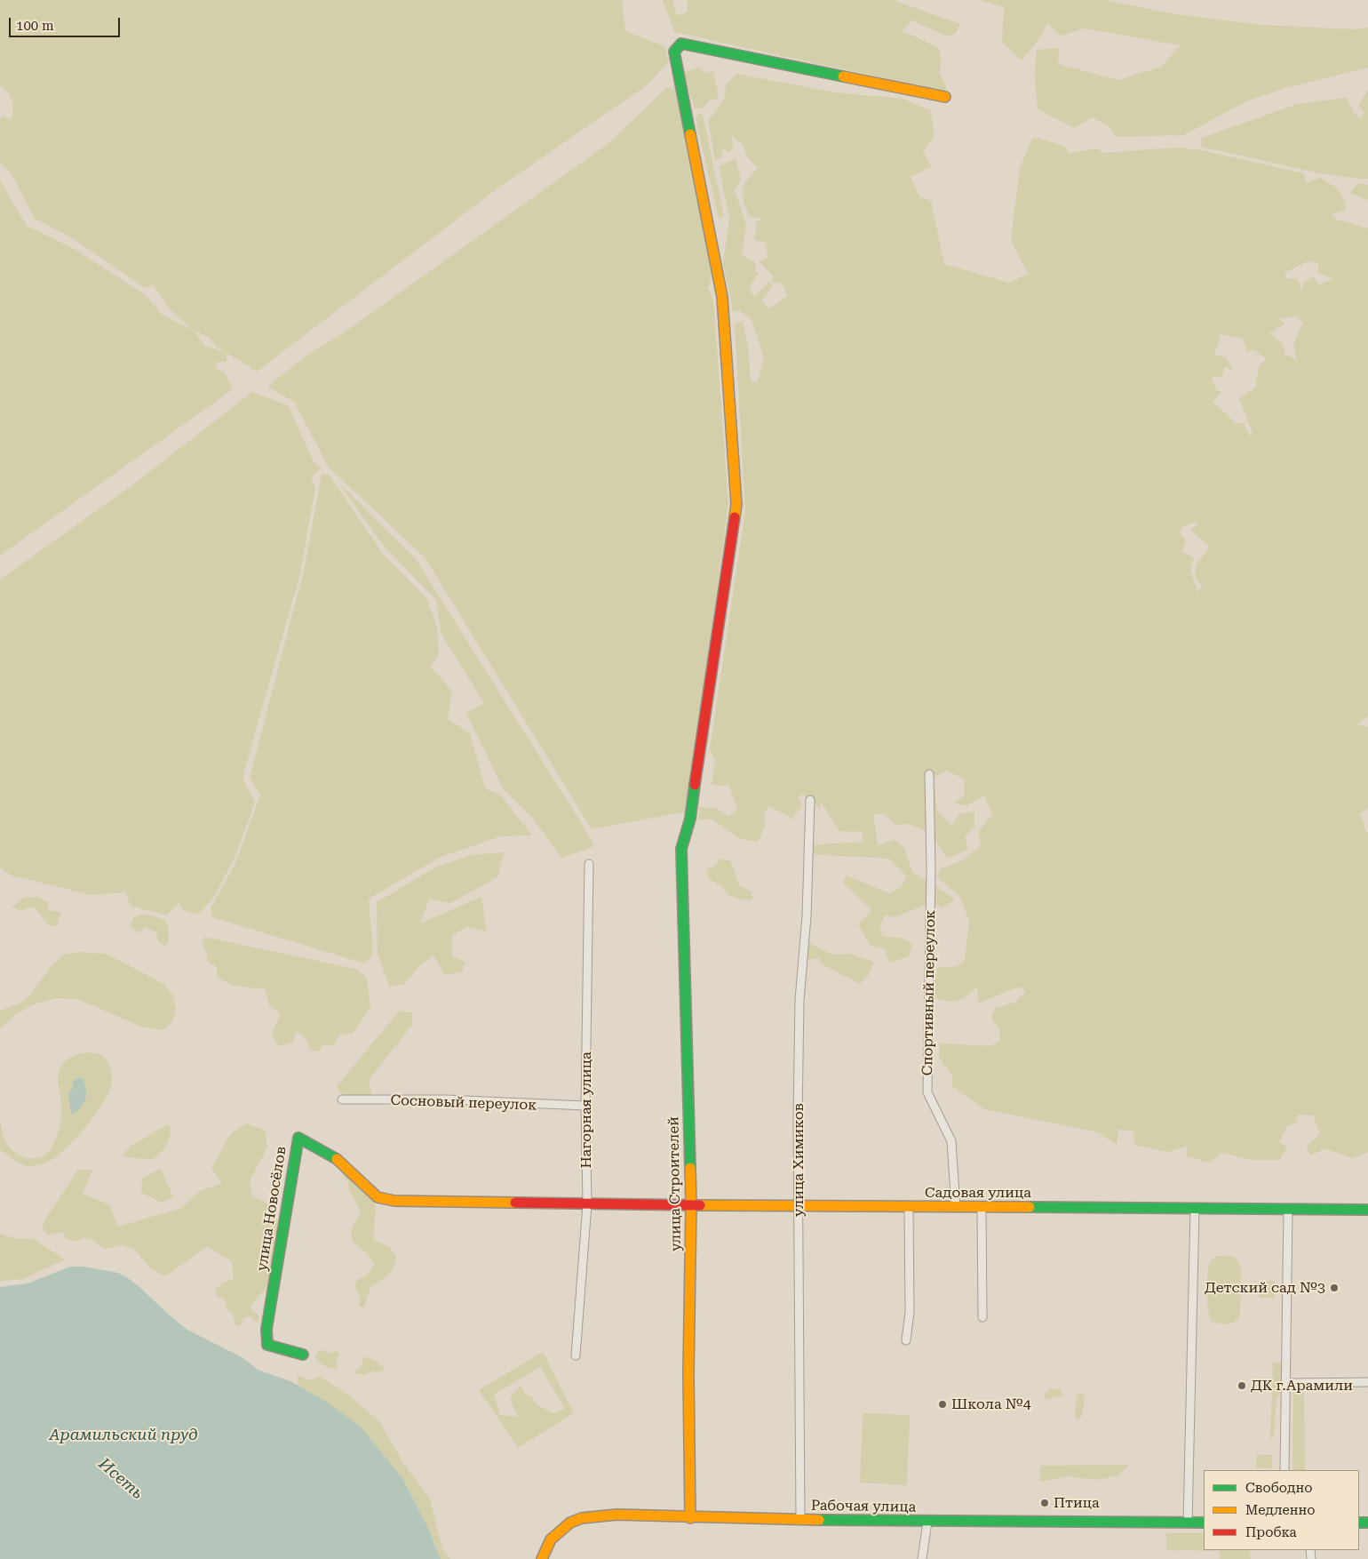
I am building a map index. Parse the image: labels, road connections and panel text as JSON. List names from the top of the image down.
{
  "streets": {
    "street": [
      "Спортивный переулок",
      "Сосновый переулок",
      "Нагорная улица",
      "улица Химиков",
      "улица Строителей",
      "Садовая улица",
      "улица Новосёлов",
      "Рабочая улица"
    ]
  },
  "crossings": [
    ["Спортивный переулок", "Садовая улица"],
    ["Сосновый переулок", "Нагорная улица"],
    ["Нагорная улица", "Садовая улица"],
    ["Нагорная улица", "улица Новосёлов"],
    ["улица Химиков", "Садовая улица"],
    ["улица Химиков", "Рабочая улица"],
    ["улица Строителей", "Садовая улица"],
    ["улица Строителей", "Рабочая улица"],
    ["Садовая улица", "улица Новосёлов"]
  ],
  "water": ["Арамильский пруд", "Исеть"],
  "places": [
    "Детский сад №3",
    "ДК г.Арамили",
    "Школа №4",
    "Птица"
  ],
  "legend": ["Свободно", "Медленно", "Пробка"],
  "scale_bar": "100 m"
}
